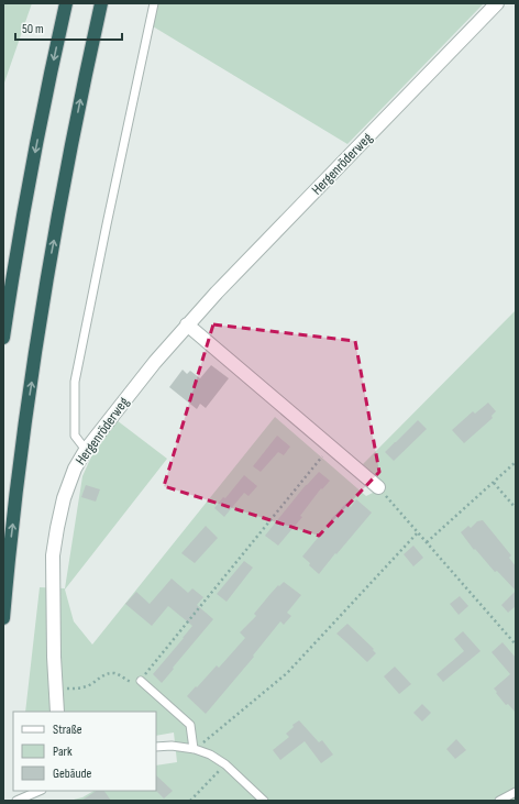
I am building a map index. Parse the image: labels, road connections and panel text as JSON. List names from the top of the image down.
{
  "streets": {
    "street": ["Hergenröderweg"]
  },
  "legend": ["Straße", "Park", "Gebäude"],
  "scale_bar": "50 m"
}
